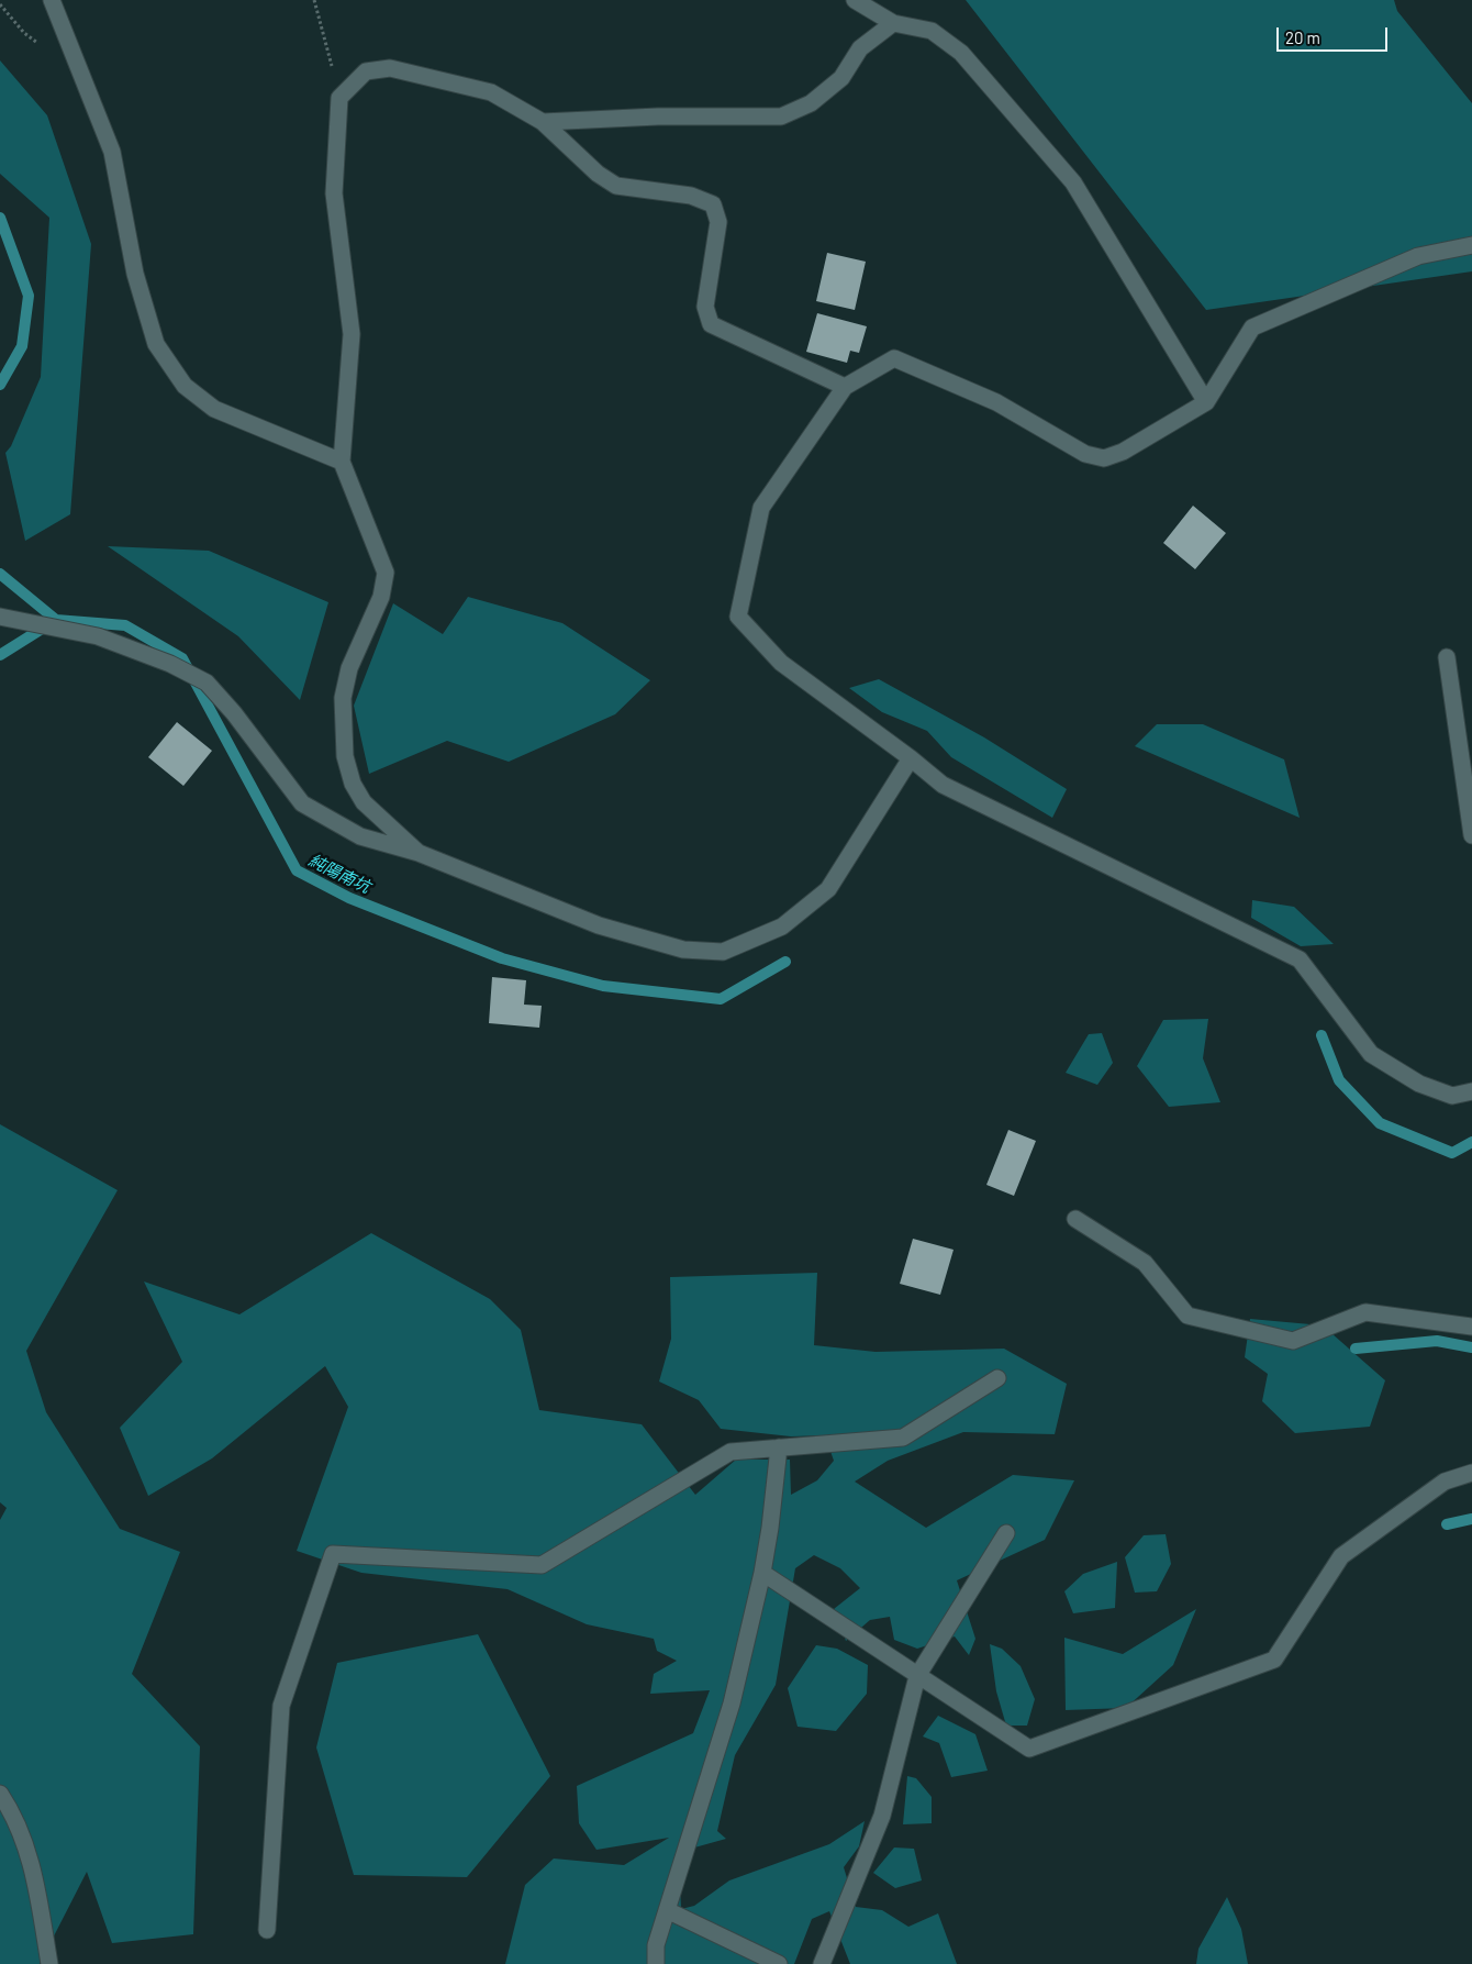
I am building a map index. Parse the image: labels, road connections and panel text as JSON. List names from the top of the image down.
{
  "water": ["純陽南坑"],
  "scale_bar": "20 m"
}
